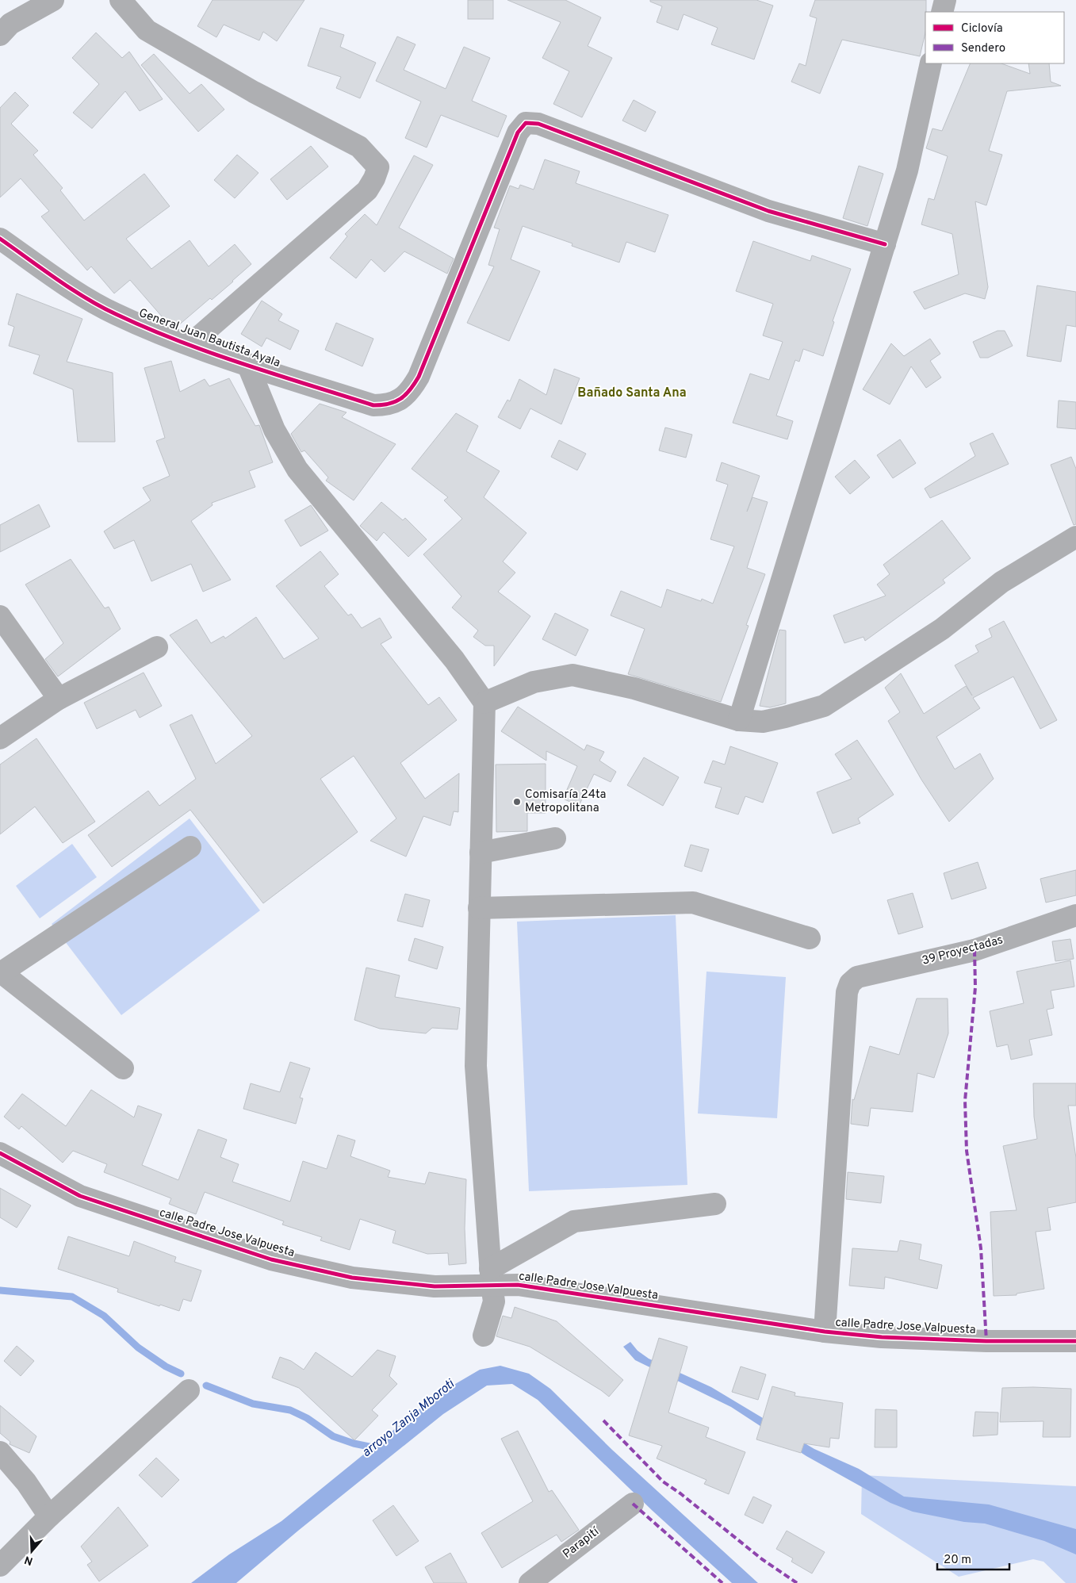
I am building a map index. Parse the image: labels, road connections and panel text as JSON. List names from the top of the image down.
{
  "streets": {
    "street": [
      "General Juan Bautista Ayala",
      "39 Proyectadas",
      "calle Padre Jose Valpuesta",
      "Parapití"
    ]
  },
  "crossings": [
    ["39 Proyectadas", "calle Padre Jose Valpuesta"]
  ],
  "districts": ["Bañado Santa Ana"],
  "water": ["arroyo Zanja Mboroti"],
  "places": ["Comisaría 24ta Metropolitana"],
  "legend": ["Ciclovía", "Sendero"],
  "scale_bar": "20 m",
  "north": "bottom"
}
